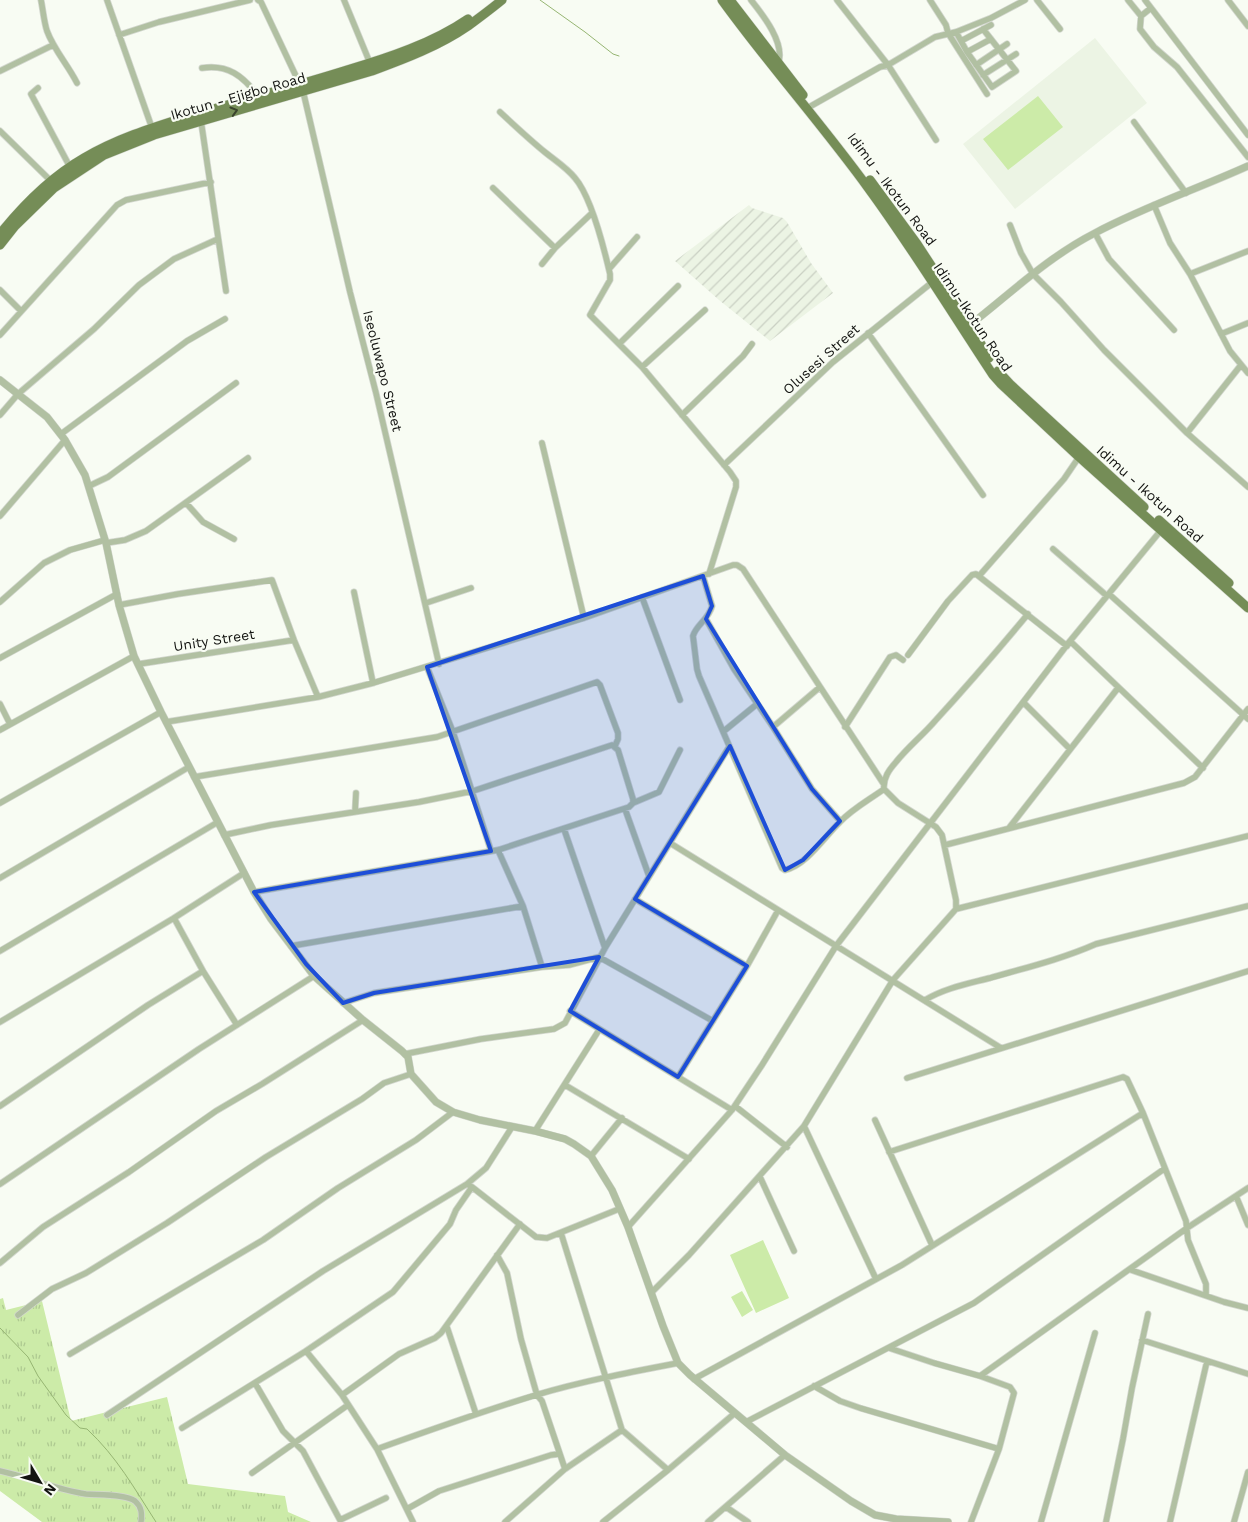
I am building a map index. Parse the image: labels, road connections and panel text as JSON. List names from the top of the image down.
{
  "streets": {
    "main road": ["Ikotun - Ejigbo Road", "Idimu - Ikotun Road", "Idimu-Ikotun Road"],
    "street": ["Olusesi Street", "Iseoluwapo Street", "Unity Street"]
  },
  "crossings": [
    ["Ikotun - Ejigbo Road", "Iseoluwapo Street"],
    ["Idimu - Ikotun Road", "Idimu-Ikotun Road"],
    ["Idimu - Ikotun Road", "Olusesi Street"],
    ["Idimu-Ikotun Road", "Olusesi Street"]
  ],
  "north": "bottom right"
}
